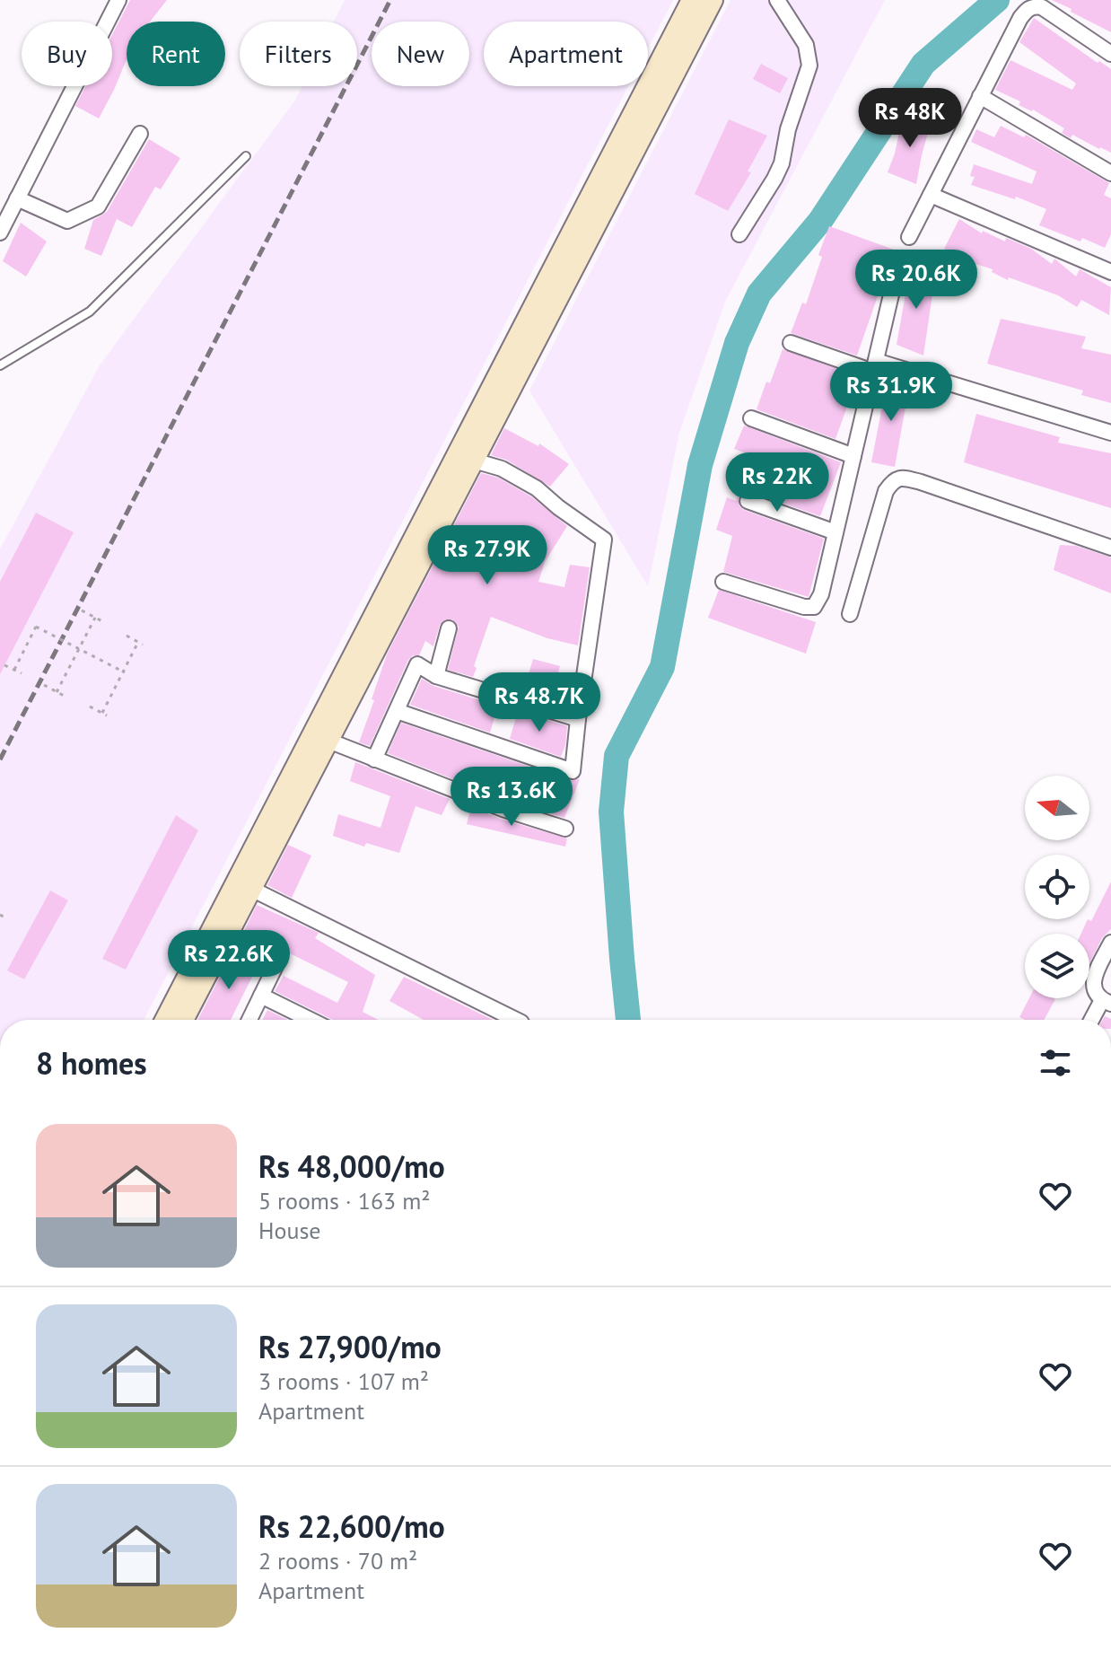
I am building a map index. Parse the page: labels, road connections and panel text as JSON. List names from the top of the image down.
{
  "north": "left",
  "page": {
    "chip": [
      "Buy",
      "Rent",
      "Filters",
      "New",
      "Apartment"
    ],
    "price": [
      "Rs 48K",
      "Rs 20.6K",
      "Rs 31.9K",
      "Rs 22K",
      "Rs 27.9K",
      "Rs 48.7K",
      "Rs 13.6K",
      "Rs 22.6K"
    ],
    "heading": "8 homes",
    "list": [
      {
        "name": "Rs 48,000/mo",
        "note": "5 rooms · 163 m² · House"
      },
      {
        "name": "Rs 27,900/mo",
        "note": "3 rooms · 107 m² · Apartment"
      },
      {
        "name": "Rs 22,600/mo",
        "note": "2 rooms · 70 m² · Apartment"
      }
    ]
  }
}
